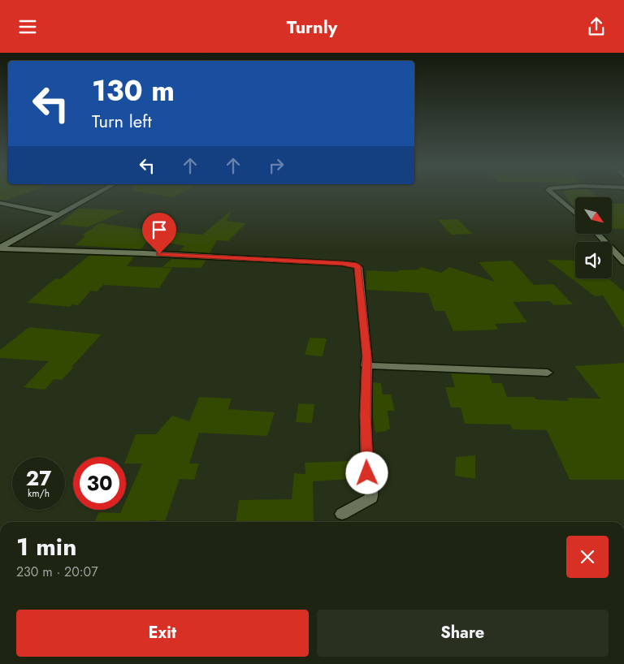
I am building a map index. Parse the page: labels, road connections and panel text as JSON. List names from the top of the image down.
{
  "north": "bottom right",
  "page": {
    "header": "Turnly",
    "turn": ["130 m", "Turn left"],
    "speed": "27 km/h",
    "limit": "30",
    "heading": ["1 min", "230 m · 20:07"],
    "buttons": ["Exit", "Share"]
  }
}
